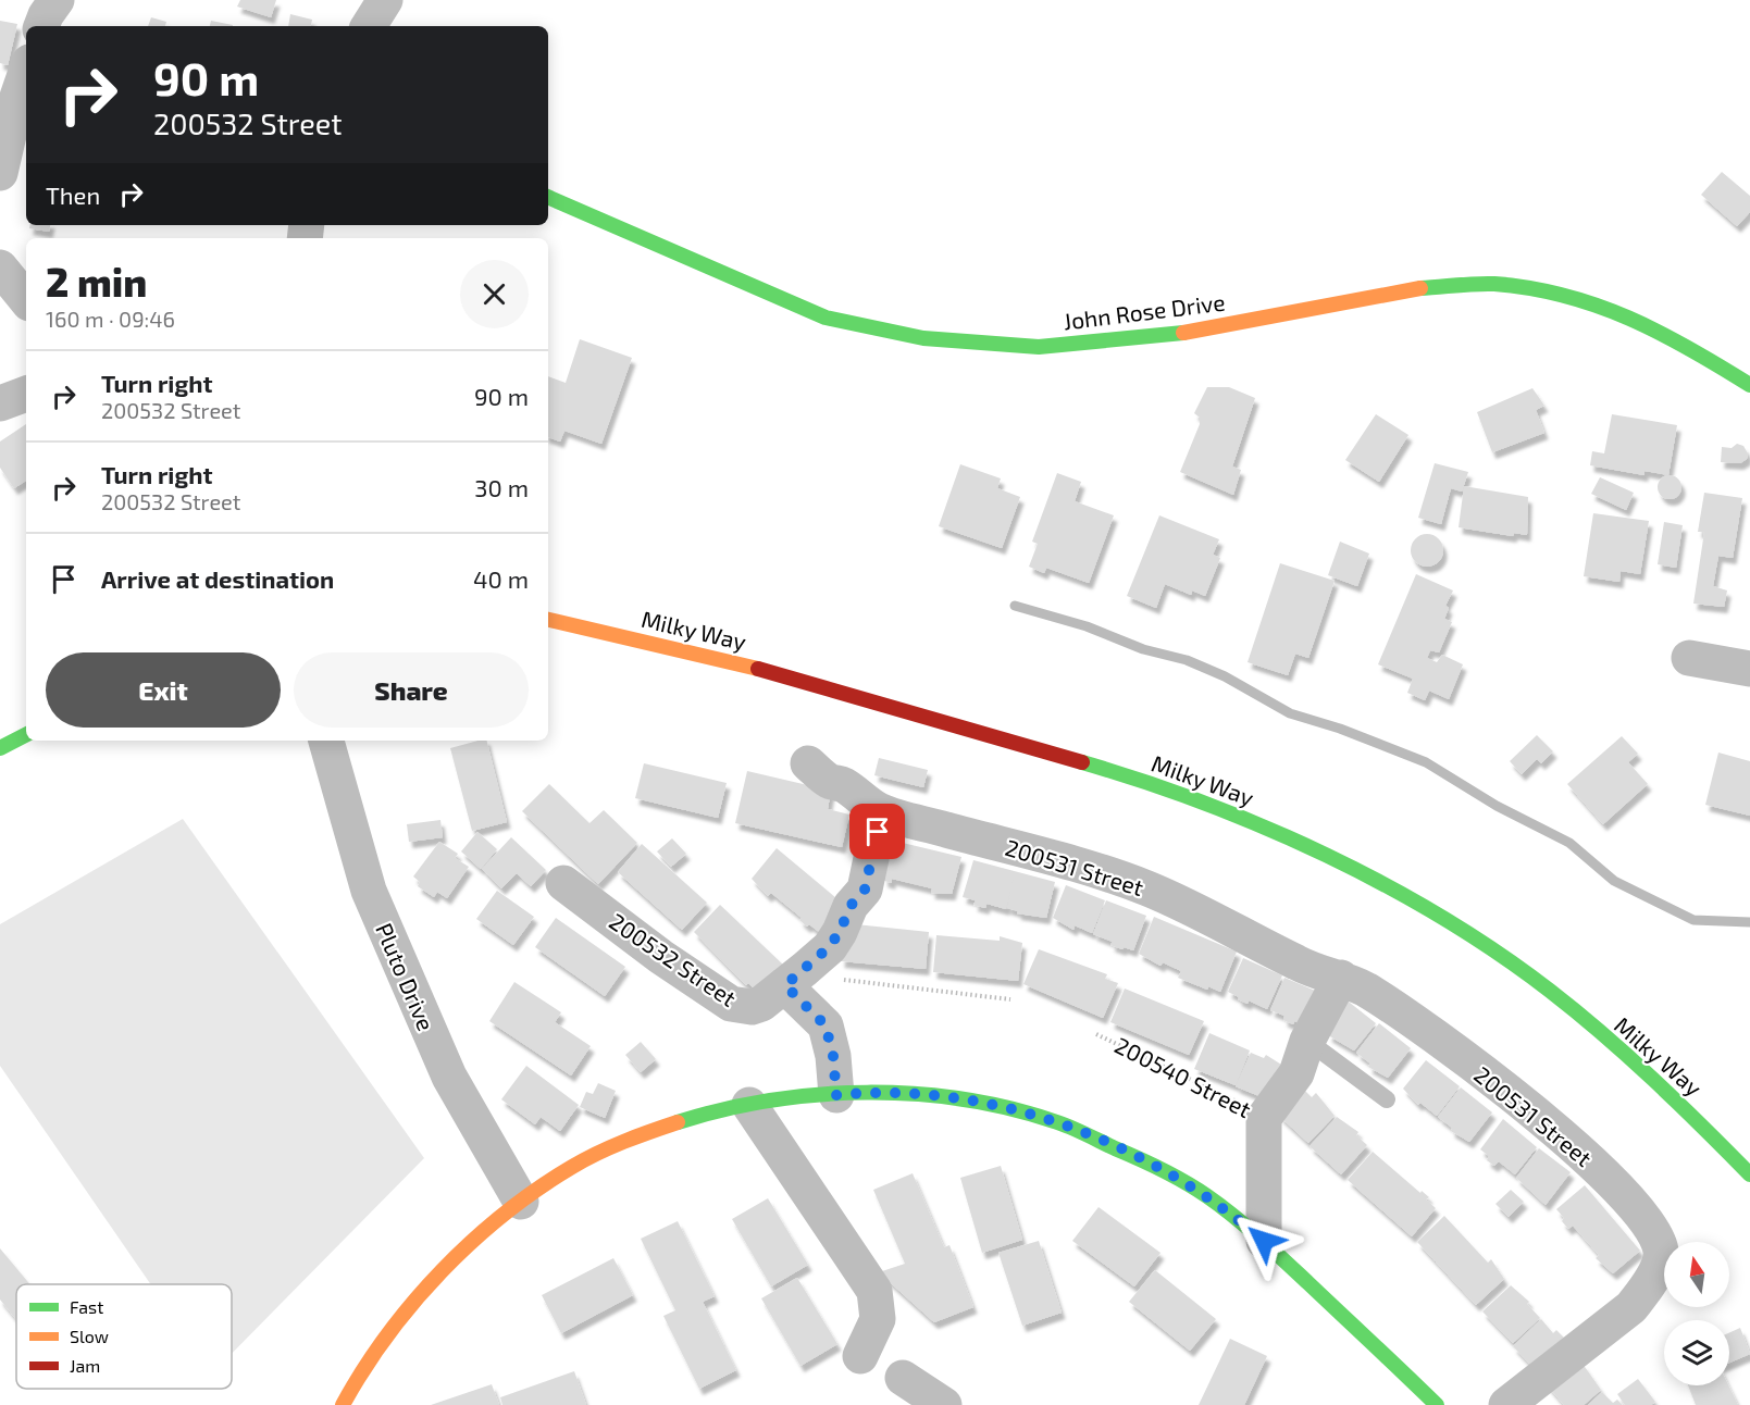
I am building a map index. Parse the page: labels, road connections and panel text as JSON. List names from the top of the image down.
{
  "streets": {
    "street": [
      "John Rose Drive",
      "Milky Way",
      "200531 Street",
      "200532 Street",
      "Pluto Drive",
      "200540 Street"
    ]
  },
  "crossings": [
    ["200531 Street", "200532 Street"]
  ],
  "legend": ["Fast", "Slow", "Jam"],
  "north": "top",
  "page": {
    "turn": ["90 m", "200532 Street"],
    "then": "Then",
    "heading": ["2 min", "160 m · 09:46"],
    "list": [
      {
        "name": "Turn right",
        "note": "200532 Street",
        "value": "90 m"
      },
      {
        "name": "Turn right",
        "note": "200532 Street",
        "value": "30 m"
      },
      {
        "name": "Arrive at destination",
        "value": "40 m"
      }
    ],
    "buttons": ["Exit", "Share"]
  }
}
